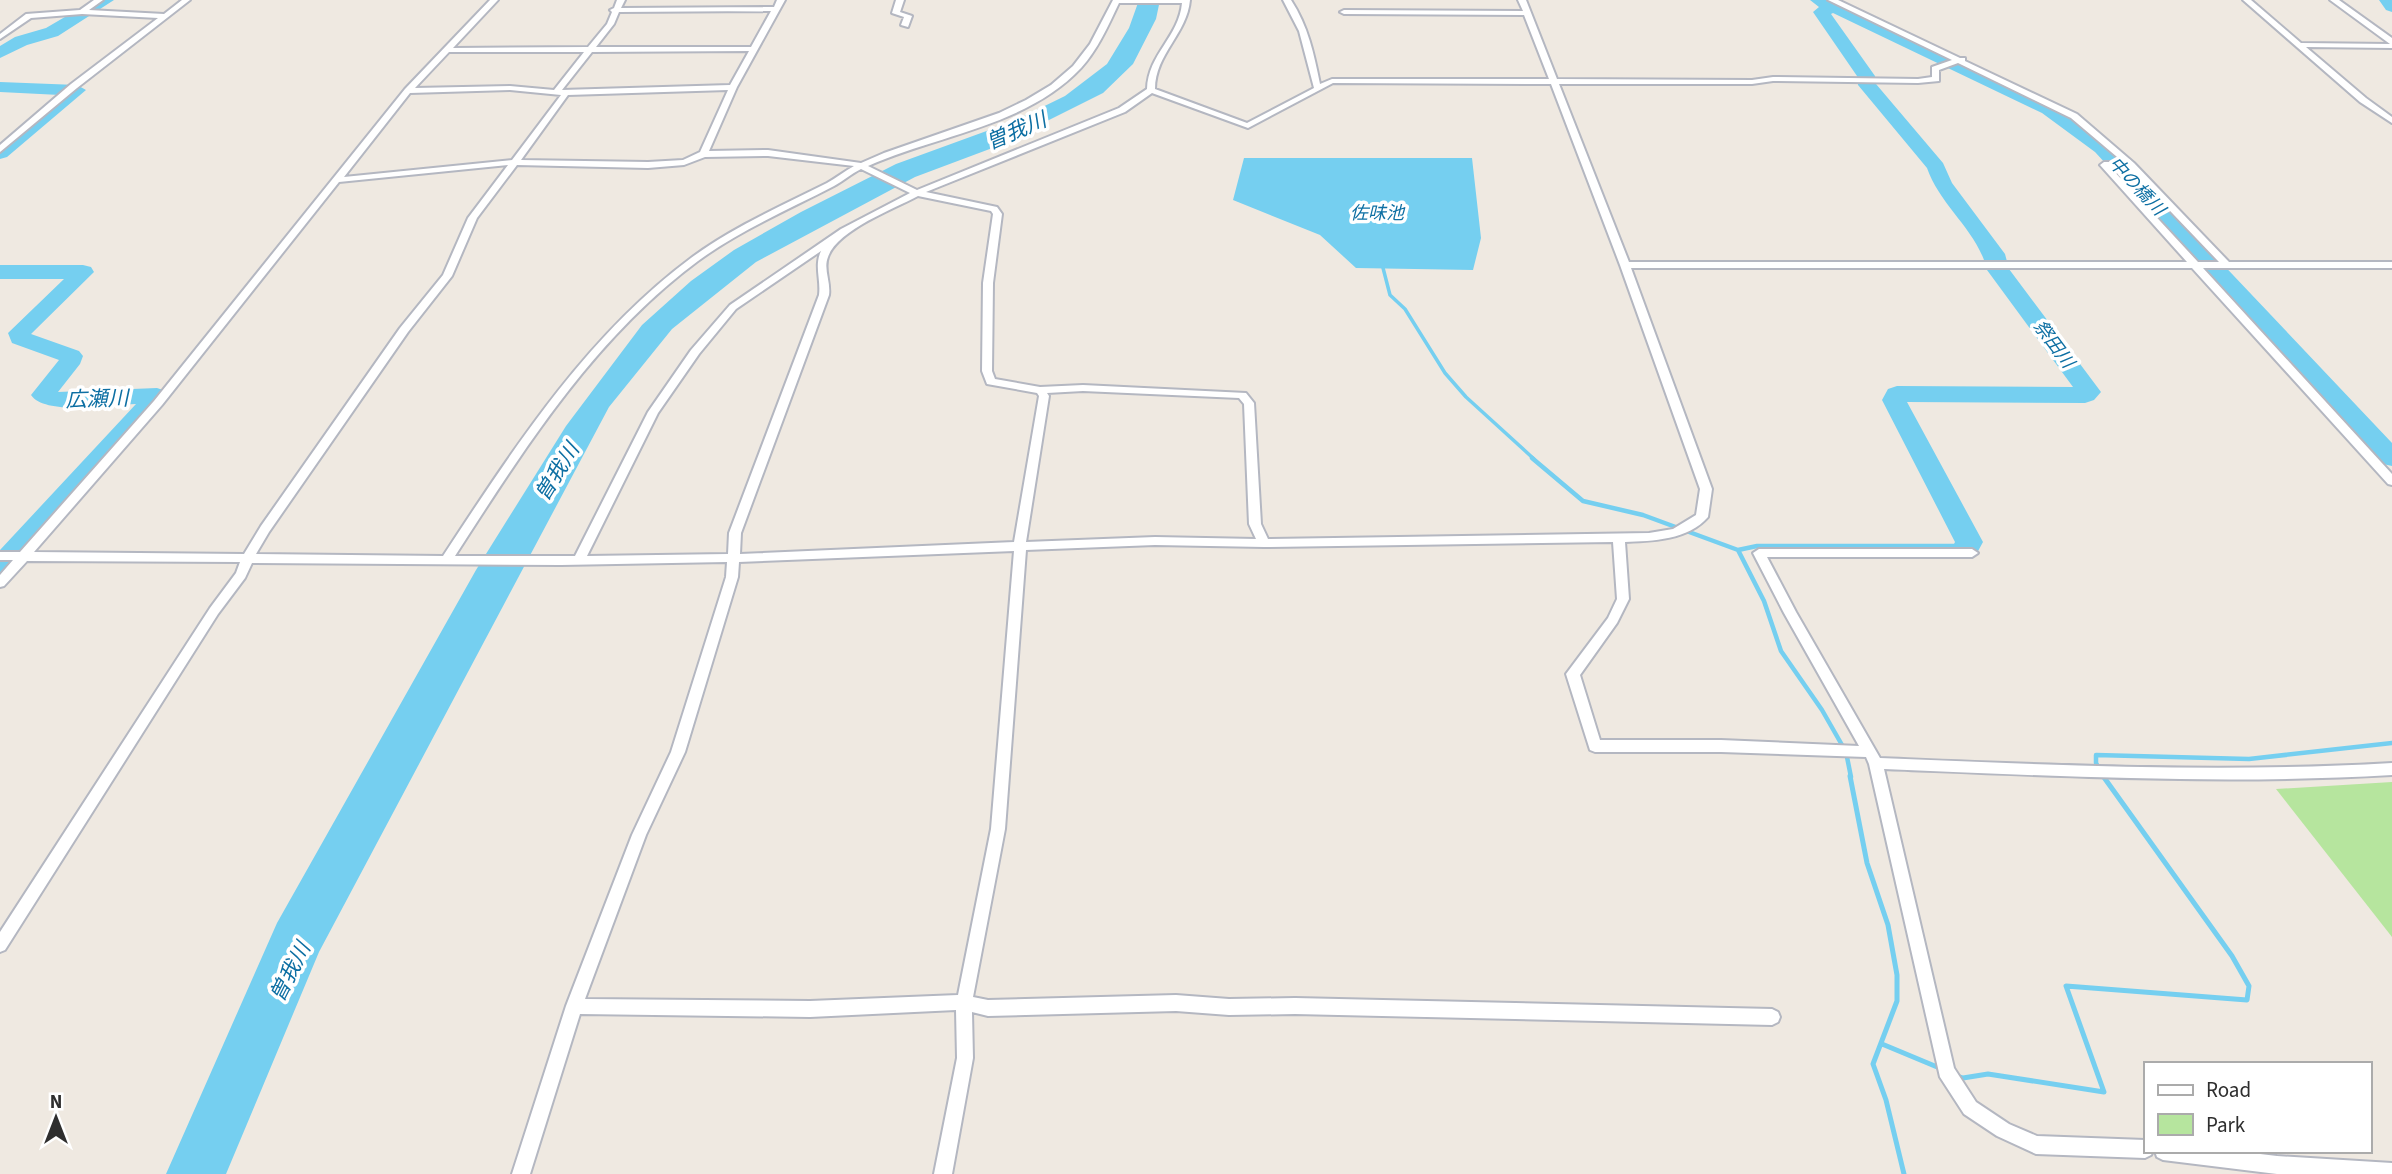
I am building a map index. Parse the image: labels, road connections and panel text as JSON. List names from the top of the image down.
{
  "water": [
    "曽我川",
    "中の橋川",
    "佐味池",
    "祭田川",
    "広瀬川"
  ],
  "legend": ["Road", "Park"],
  "north": "top"
}
